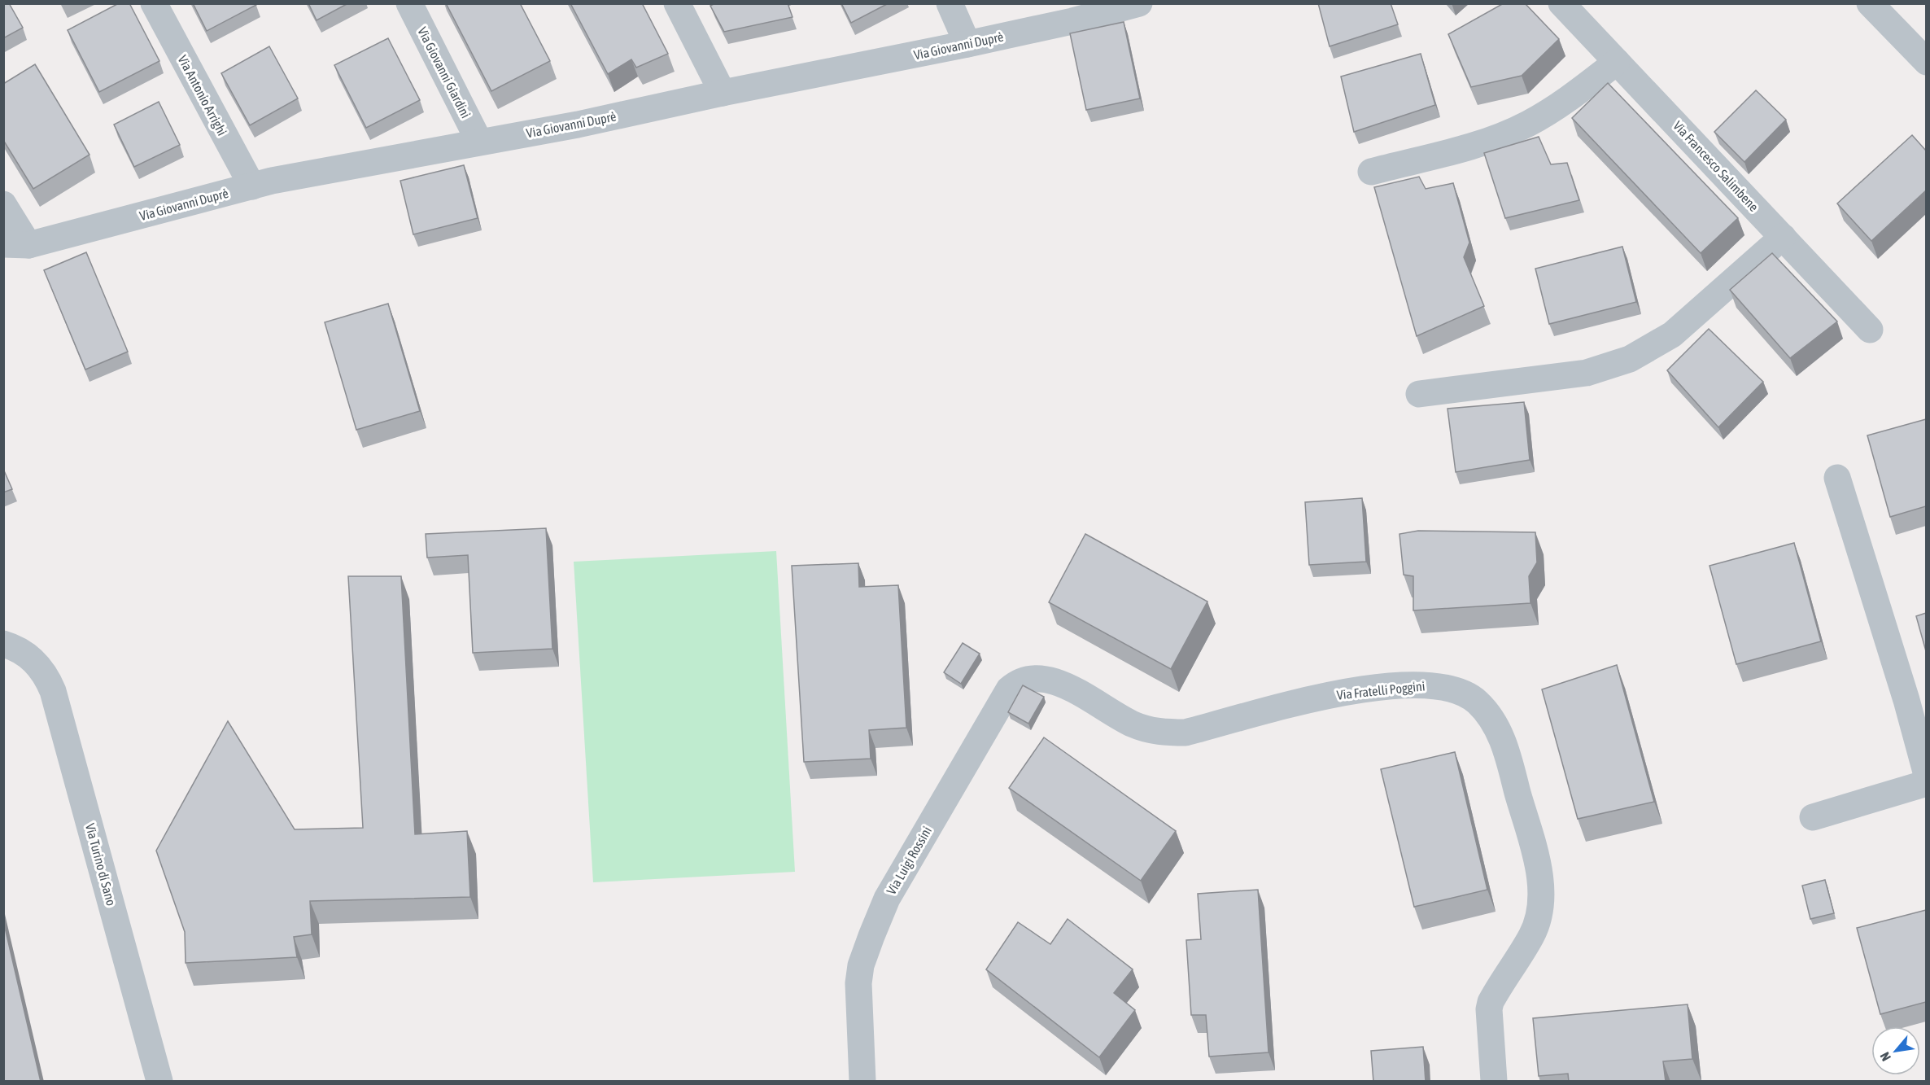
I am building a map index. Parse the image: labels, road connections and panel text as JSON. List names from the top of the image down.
{
  "streets": {
    "street": [
      "Via Giovanni Duprè",
      "Via Giovanni Giardini",
      "Via Antonio Arrighi",
      "Via Francesco Salimbene",
      "Via Fratelli Poggini",
      "Via Luigi Rossini",
      "Via Turino di Sano"
    ]
  },
  "crossings": [
    ["Via Giovanni Duprè", "Via Giovanni Giardini"],
    ["Via Giovanni Duprè", "Via Antonio Arrighi"],
    ["Via Fratelli Poggini", "Via Luigi Rossini"]
  ],
  "north": "bottom left"
}
